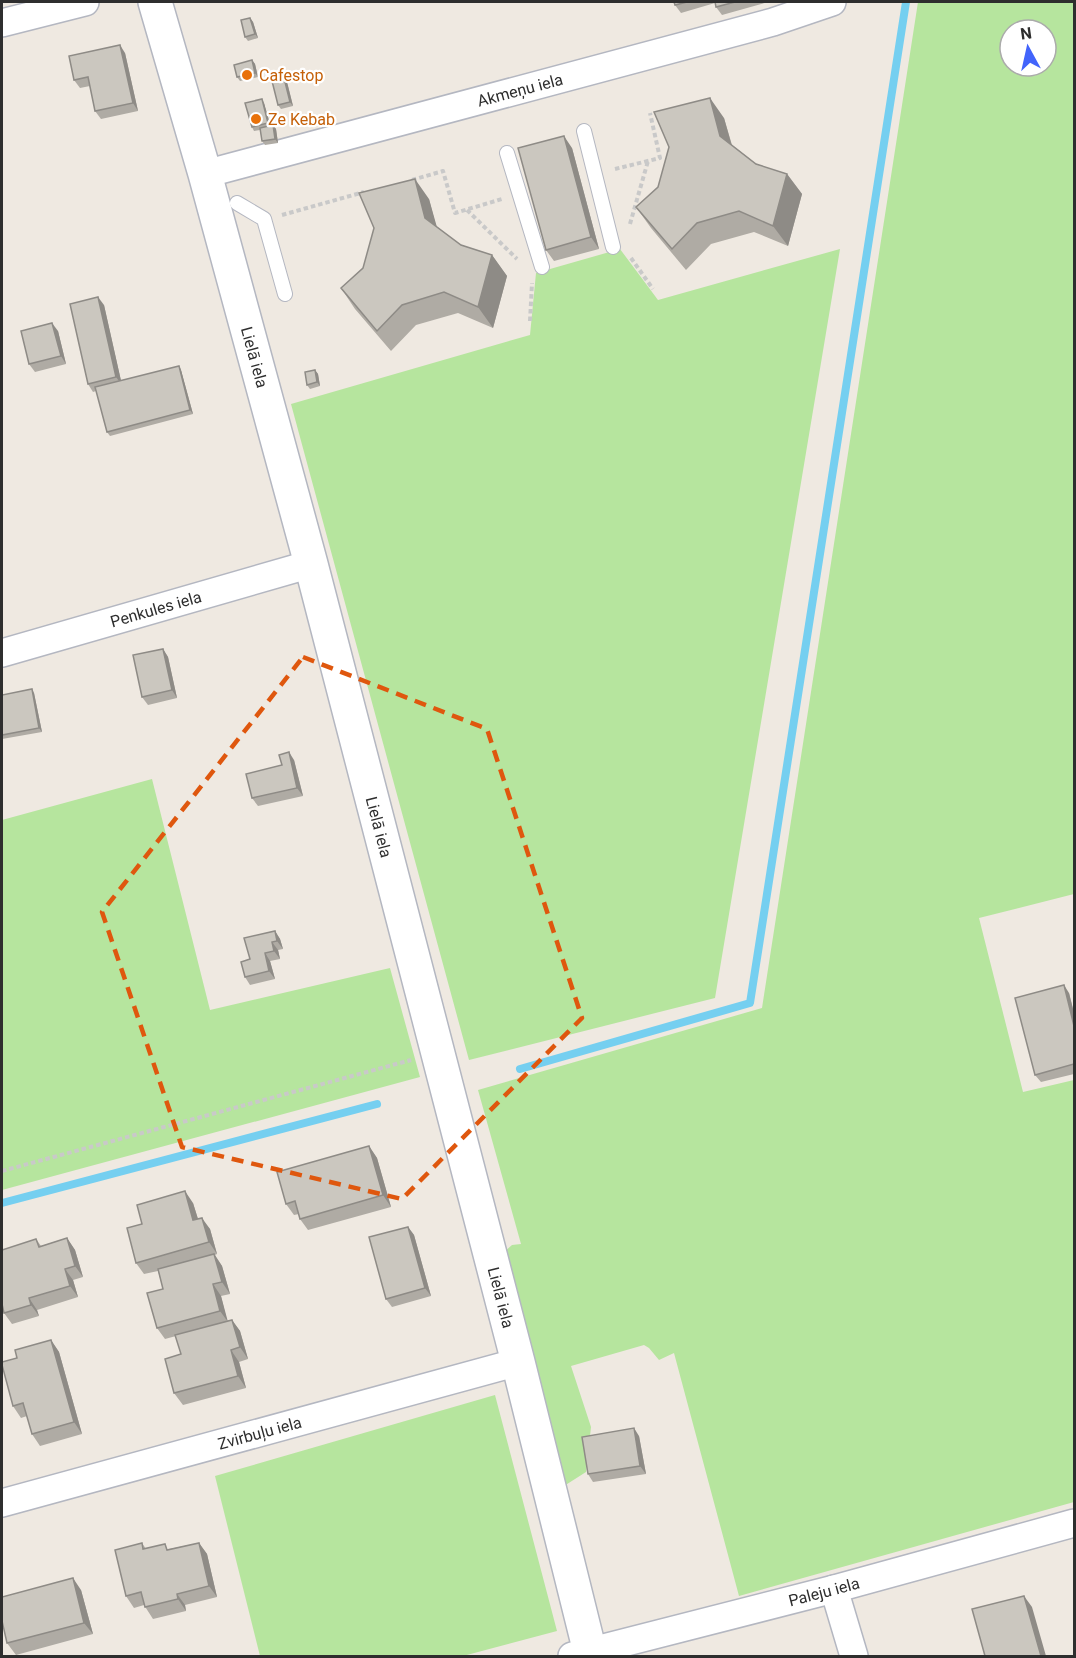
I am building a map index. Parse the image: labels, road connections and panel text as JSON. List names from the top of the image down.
{
  "streets": {
    "street": [
      "Akmeņu iela",
      "Lielā iela",
      "Penkules iela",
      "Zvirbuļu iela",
      "Paleju iela"
    ]
  },
  "crossings": [
    ["Akmeņu iela", "Lielā iela"],
    ["Lielā iela", "Penkules iela"],
    ["Lielā iela", "Zvirbuļu iela"],
    ["Lielā iela", "Paleju iela"]
  ],
  "places": ["Cafestop", "Ze Kebab"],
  "north": "top"
}
